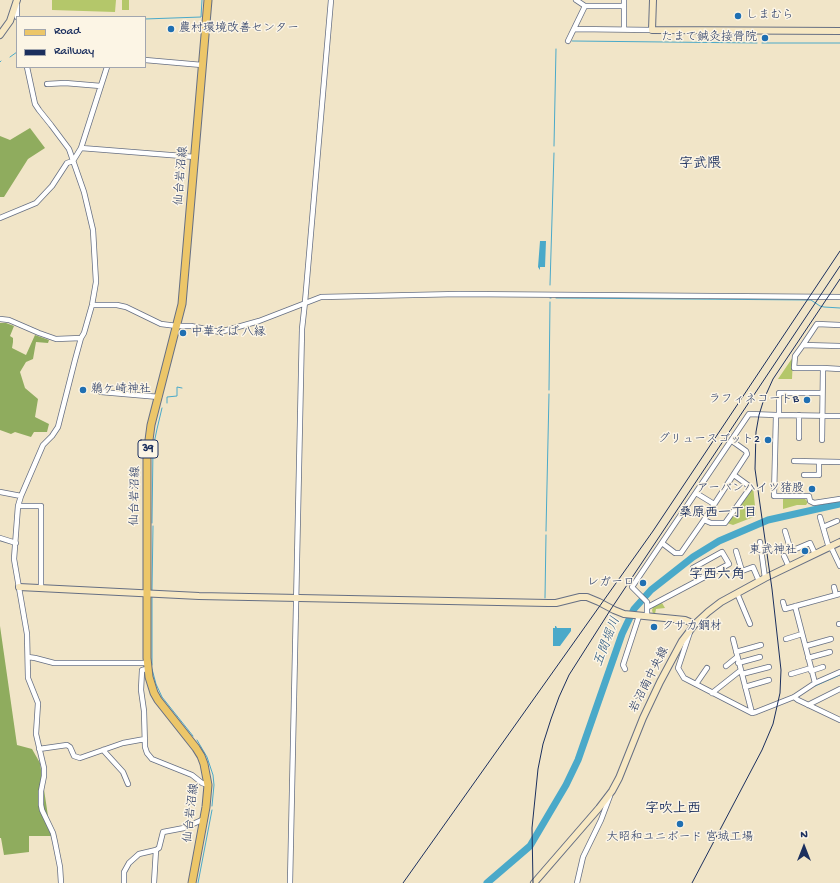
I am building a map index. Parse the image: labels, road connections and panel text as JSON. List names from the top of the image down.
{
  "streets": {
    "main road": ["仙台岩沼線", "39"],
    "street": ["岩沼南中央線"]
  },
  "districts": [
    "字武隈",
    "桑原西一丁目",
    "字西六角",
    "字吹上西"
  ],
  "water": ["五間堀川"],
  "places": [
    "しまむら",
    "農村環境改善センター",
    "たまて鍼灸接骨院",
    "中華そば 八縁",
    "鵜ケ崎神社",
    "ラフィネコートB",
    "グリュースゴット2",
    "アーバンハイツ猪股",
    "東武神社",
    "レガーロ",
    "クサカ鋼材",
    "大昭和ユニボード 宮城工場"
  ],
  "legend": ["Road", "Railway"],
  "north": "top"
}
